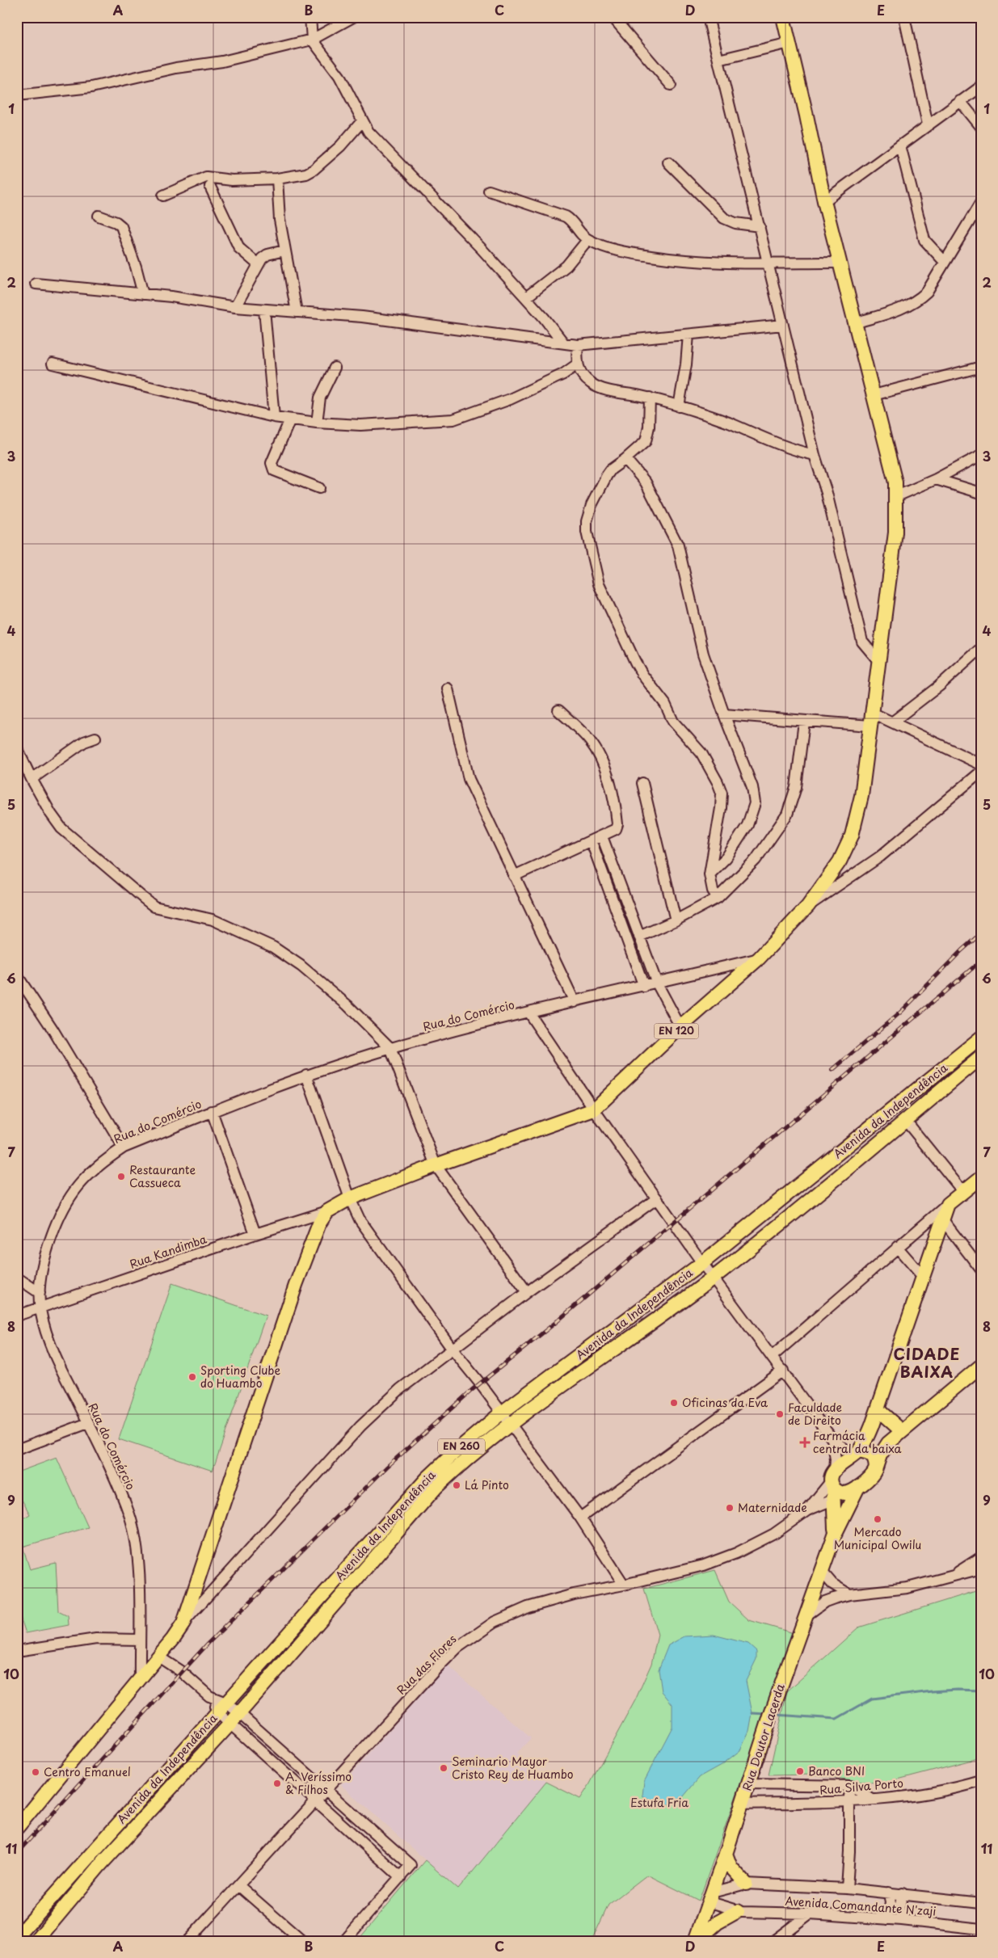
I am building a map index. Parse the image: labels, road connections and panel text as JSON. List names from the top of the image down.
{
  "streets": {
    "main road": [
      "EN 120",
      "Avenida da Independência",
      "EN 260",
      "Rua Doutor Lacerda"
    ],
    "street": [
      "Rua do Comércio",
      "Rua Kandimba",
      "Rua das Flores",
      "Rua Silva Porto",
      "Avenida Comandante N'zaji"
    ]
  },
  "crossings": [
    ["Rua do Comércio", "EN 120"],
    ["Rua do Comércio", "Rua Kandimba"],
    ["EN 120", "Rua Kandimba"],
    ["Rua das Flores", "Rua Doutor Lacerda"],
    ["Rua Doutor Lacerda", "Rua Silva Porto"],
    ["Rua Doutor Lacerda", "Avenida Comandante N'zaji"]
  ],
  "districts": ["CIDADE BAIXA"],
  "parks": ["Estufa Fria"],
  "places": {
    "other": [
      "Restaurante Cassueca",
      "Sporting Clube do Huambo",
      "Oficinas da Eva",
      "Faculdade de Direito",
      "Lá Pinto",
      "Maternidade",
      "Mercado Municipal Owilu",
      "Seminario Mayor Cristo Rey de Huambo",
      "Banco BNI",
      "Centro Emanuel",
      "A. Veríssimo & Filhos"
    ],
    "health": ["Farmácia central da baixa"]
  },
  "grid": {
    "columns": [
      "A",
      "B",
      "C",
      "D",
      "E"
    ],
    "rows": [
      "1",
      "2",
      "3",
      "4",
      "5",
      "6",
      "7",
      "8",
      "9",
      "10",
      "11"
    ]
  }
}
